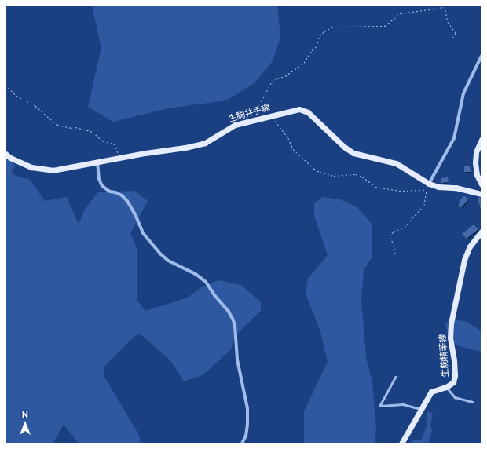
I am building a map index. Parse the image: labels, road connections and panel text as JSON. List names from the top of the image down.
{
  "streets": {
    "main road": ["生駒井手線", "生駒精華線"]
  },
  "north": "top"
}
